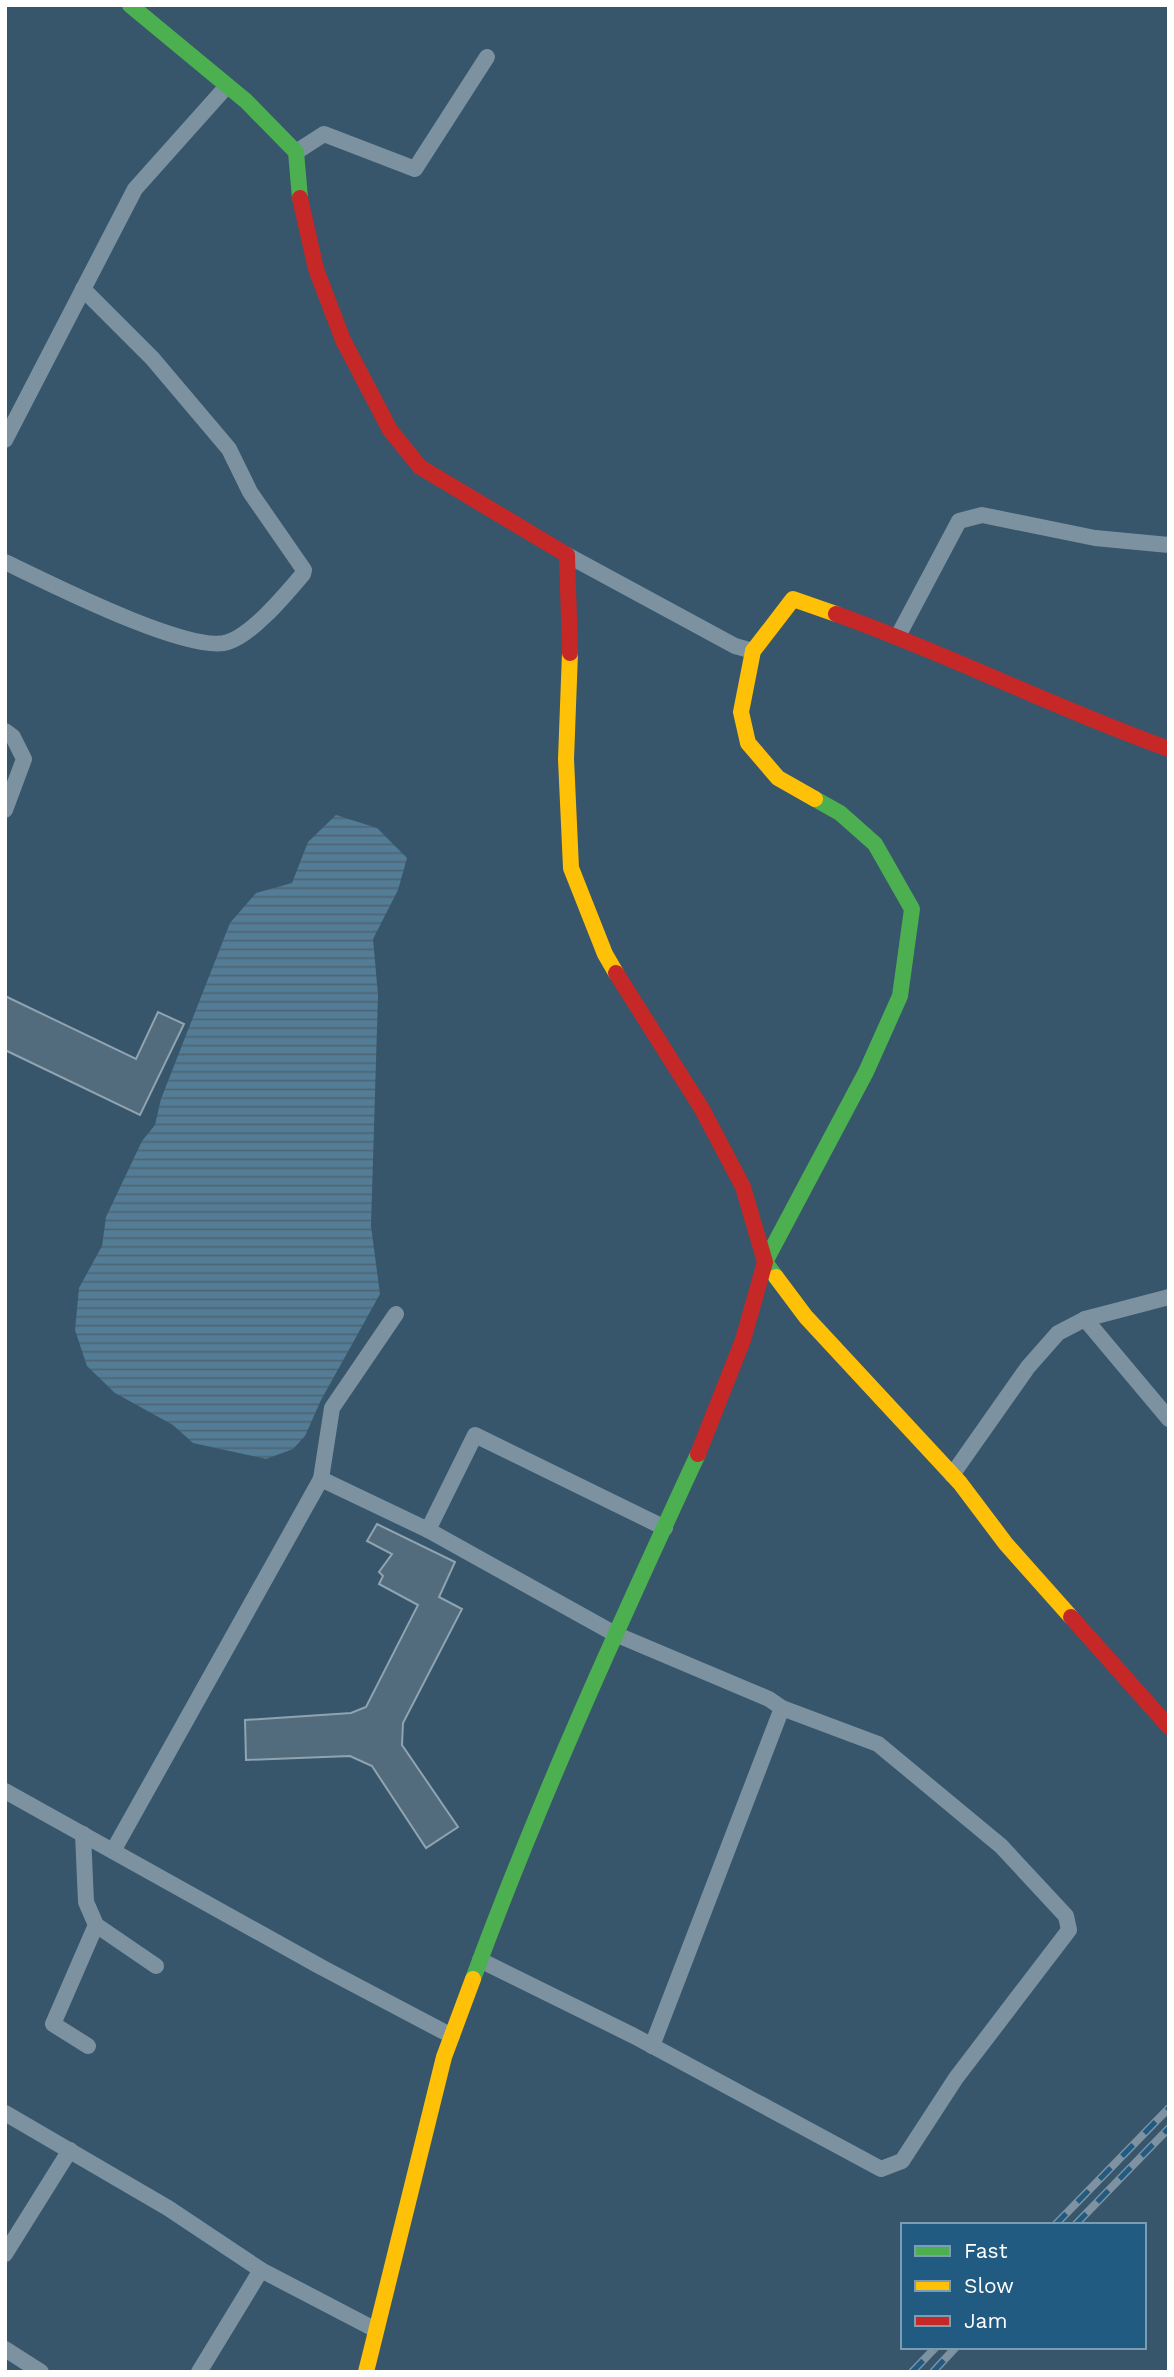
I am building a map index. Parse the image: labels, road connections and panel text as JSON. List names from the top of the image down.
{
  "legend": ["Fast", "Slow", "Jam"]
}
